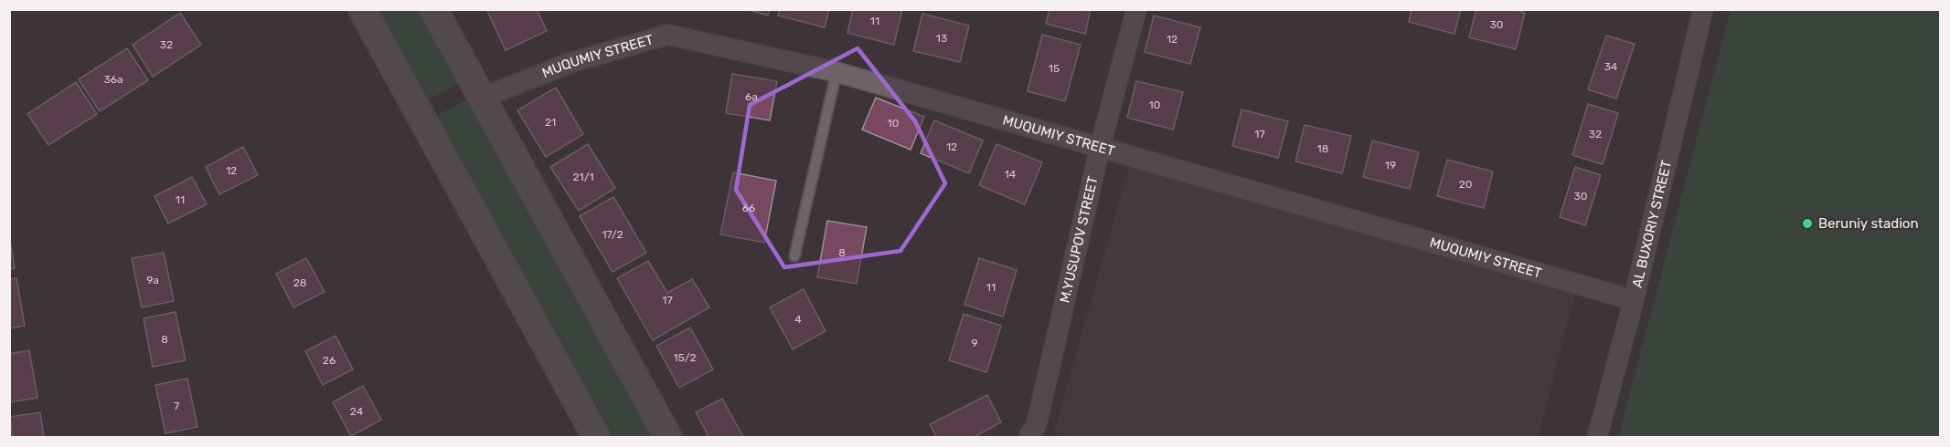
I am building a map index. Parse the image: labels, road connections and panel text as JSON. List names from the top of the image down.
{
  "streets": {
    "street": ["MUQUMIY STREET", "AL BUXORIY STREET", "M.YUSUPOV STREET"]
  },
  "crossings": [
    ["MUQUMIY STREET", "AL BUXORIY STREET"],
    ["MUQUMIY STREET", "M.YUSUPOV STREET"]
  ],
  "places": ["Beruniy stadion"],
  "house_numbers": [
    "11",
    "30",
    "13",
    "12",
    "32",
    "34",
    "15",
    "36a",
    "6a",
    "10",
    "21",
    "10",
    "17",
    "32",
    "12",
    "18",
    "19",
    "12",
    "14",
    "21/1",
    "20",
    "30",
    "11",
    "66",
    "17/2",
    "8",
    "9a",
    "28",
    "11",
    "17",
    "4",
    "8",
    "9",
    "15/2",
    "26",
    "7",
    "24"
  ]
}
